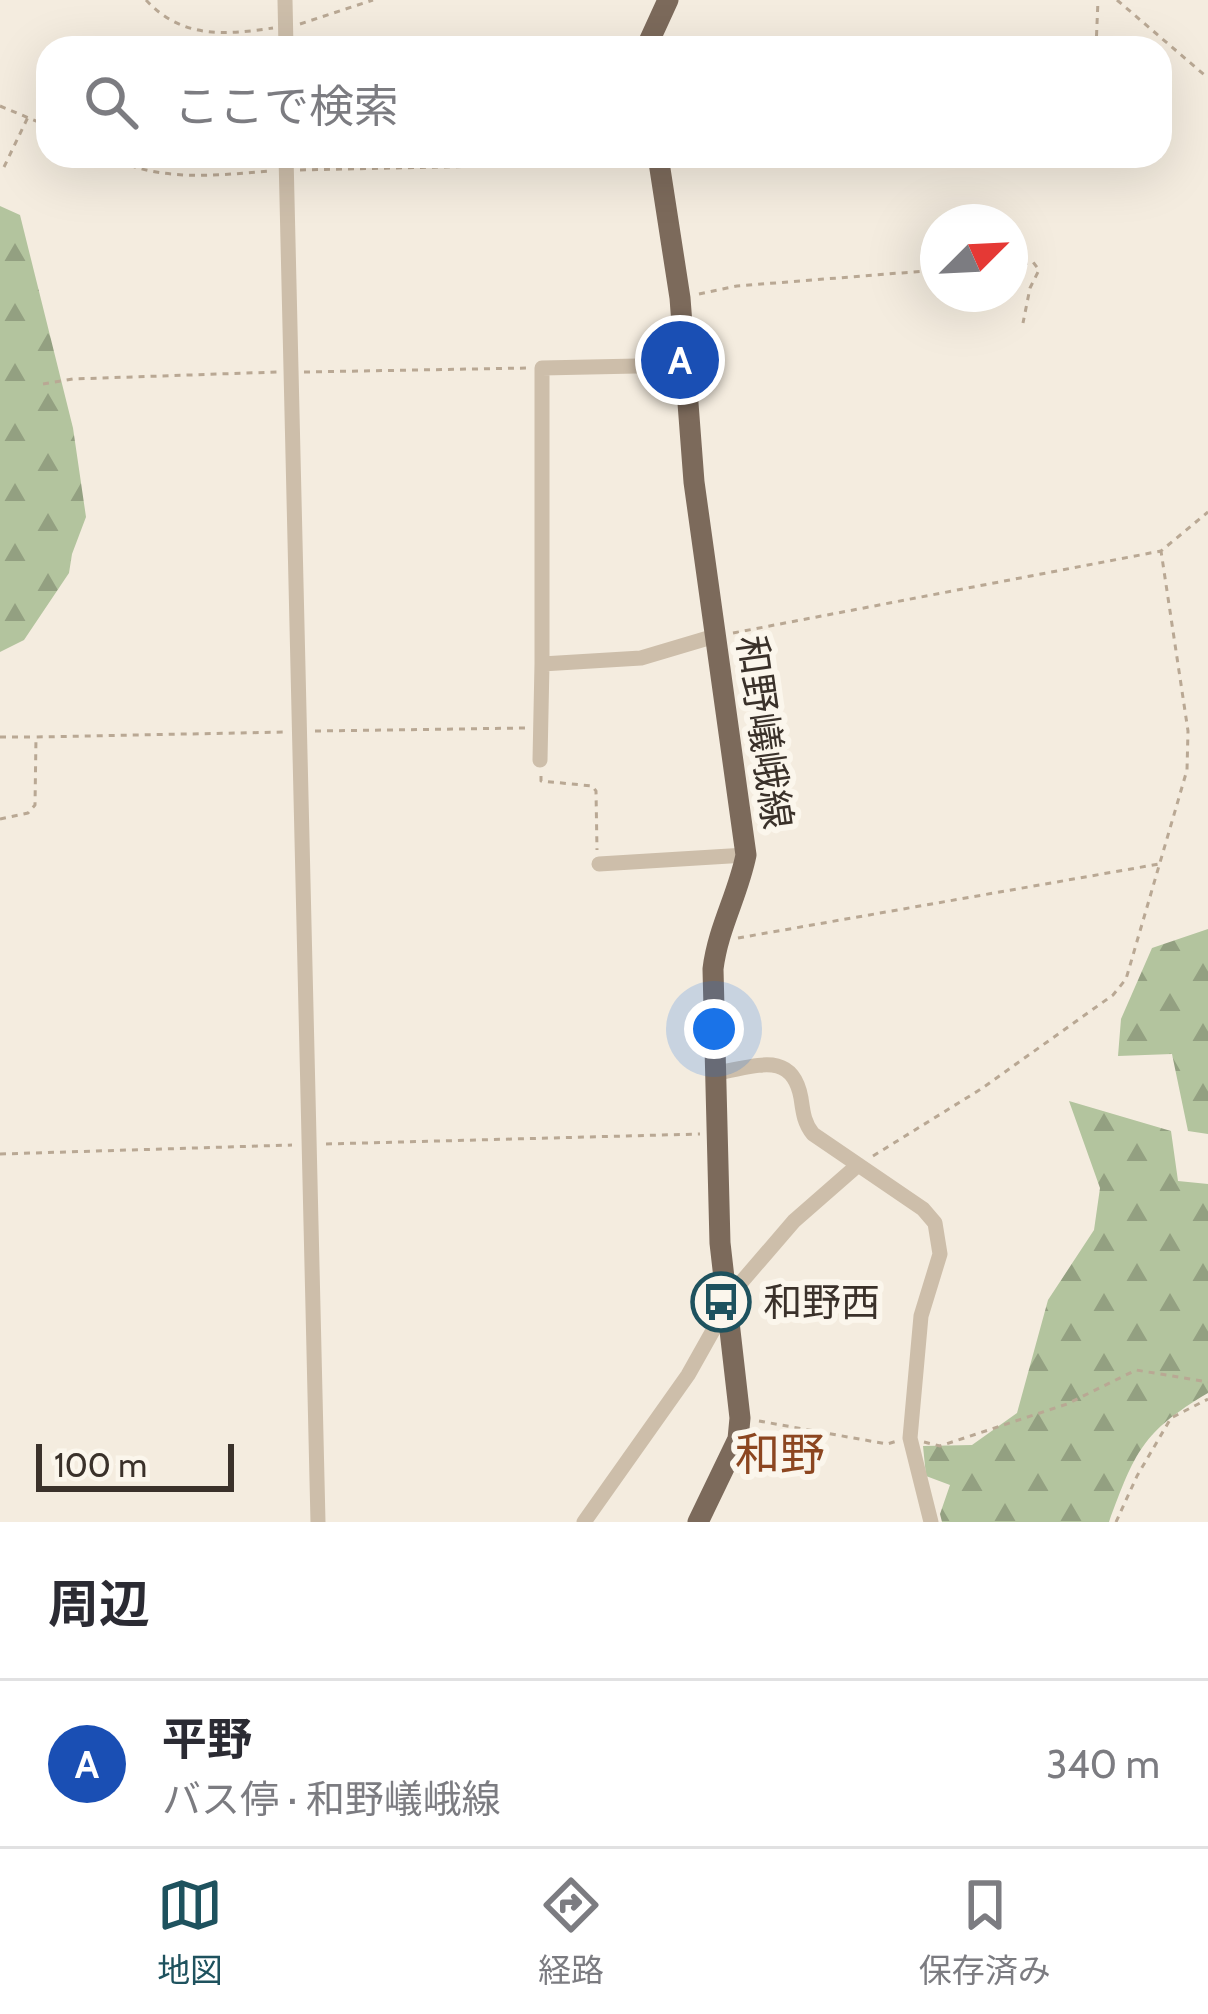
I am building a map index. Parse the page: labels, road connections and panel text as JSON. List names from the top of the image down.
{
  "streets": {
    "main road": ["和野嶬峨線"]
  },
  "districts": ["和野"],
  "places": {
    "bus stop": ["和野西"]
  },
  "scale_bar": "100 m",
  "north": "top right",
  "page": {
    "search": "ここで検索",
    "pins": "A",
    "scale": "100 m",
    "heading": "周辺",
    "list": [
      {
        "mark": "A",
        "name": "平野",
        "note": "バス停 · 和野嶬峨線",
        "value": "340 m"
      }
    ],
    "nav": ["地図", "経路", "保存済み"]
  }
}
